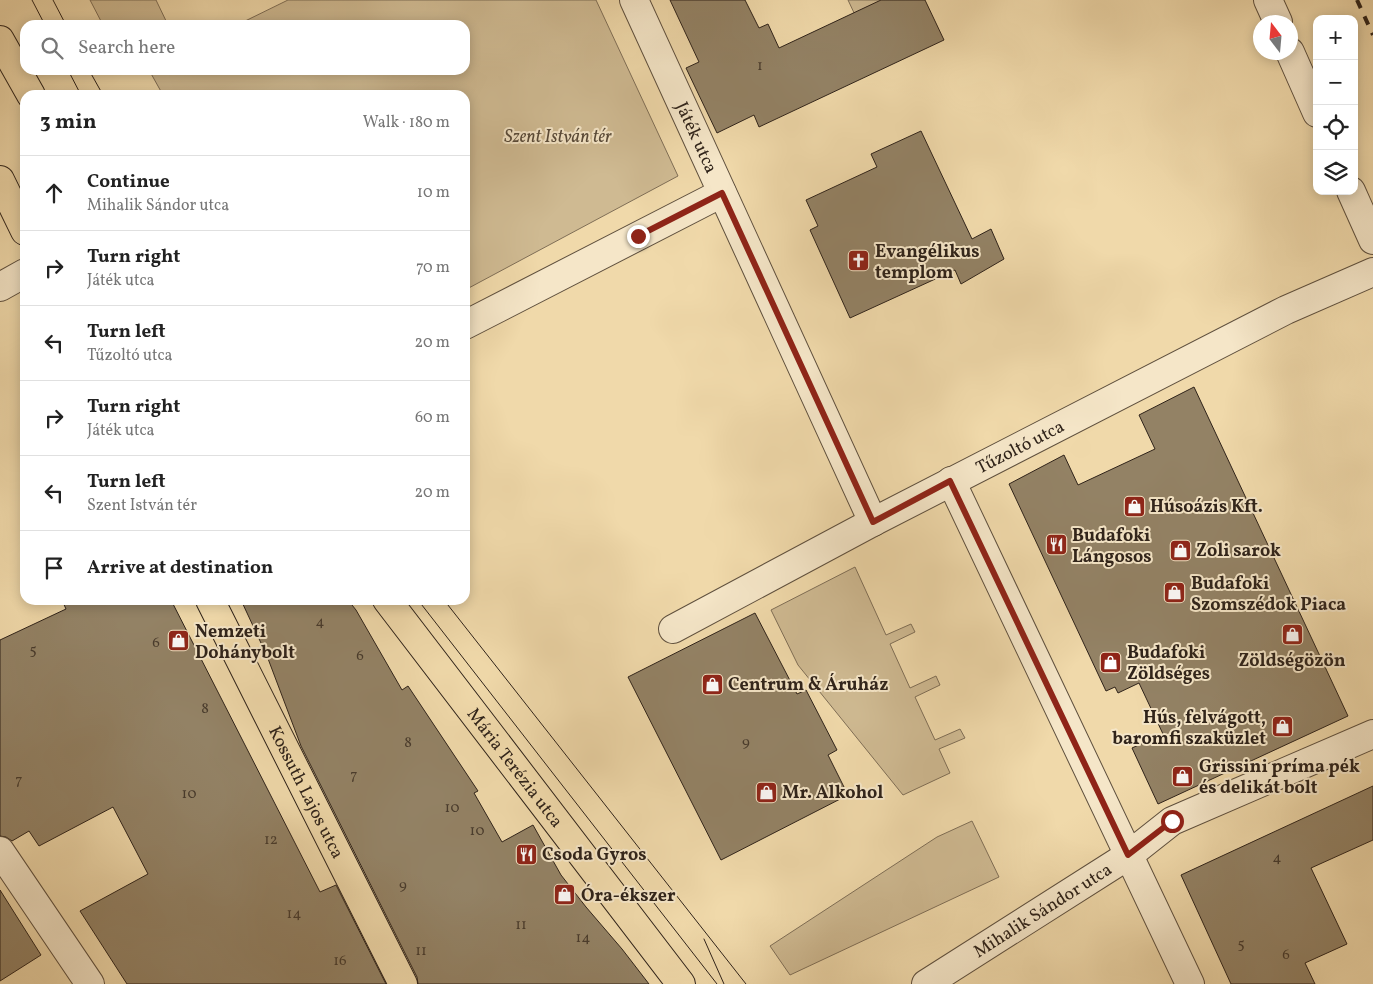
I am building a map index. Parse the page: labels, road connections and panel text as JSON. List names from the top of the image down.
{
  "streets": {
    "main road": ["Mária Terézia utca", "Kossuth Lajos utca"],
    "street": ["Játék utca", "Tűzoltó utca", "Mihalik Sándor utca"]
  },
  "crossings": [
    ["Játék utca", "Tűzoltó utca"]
  ],
  "parks": ["Szent István tér"],
  "places": {
    "church": ["Evangélikus templom"],
    "shop": [
      "Húsoázis Kft.",
      "Zoli sarok",
      "Budafoki Szomszédok Piaca",
      "Zöldségözön",
      "Nemzeti Dohánybolt",
      "Budafoki Zöldséges",
      "Centrum & Áruház",
      "Hús, felvágott, baromfi szaküzlet",
      "Grissini príma pék és delikát bolt",
      "Mr. Alkohol",
      "Óra-ékszer"
    ],
    "restaurant": ["Budafoki Lángosos", "Csoda Gyros"]
  },
  "house_numbers": [
    "1",
    "4",
    "6",
    "5",
    "6",
    "8",
    "9",
    "8",
    "7",
    "7",
    "10",
    "10",
    "10",
    "12",
    "4",
    "9",
    "14",
    "11",
    "14",
    "5",
    "11",
    "6",
    "16"
  ],
  "north": "top",
  "page": {
    "map_buttons": ["+", "−"],
    "search": "Search here",
    "heading": ["3 min", "Walk · 180 m"],
    "list": [
      ["Continue", "Mihalik Sándor utca", "10 m"],
      ["Turn right", "Játék utca", "70 m"],
      ["Turn left", "Tűzoltó utca", "20 m"],
      ["Turn right", "Játék utca", "60 m"],
      ["Turn left", "Szent István tér", "20 m"],
      "Arrive at destination"
    ]
  }
}
